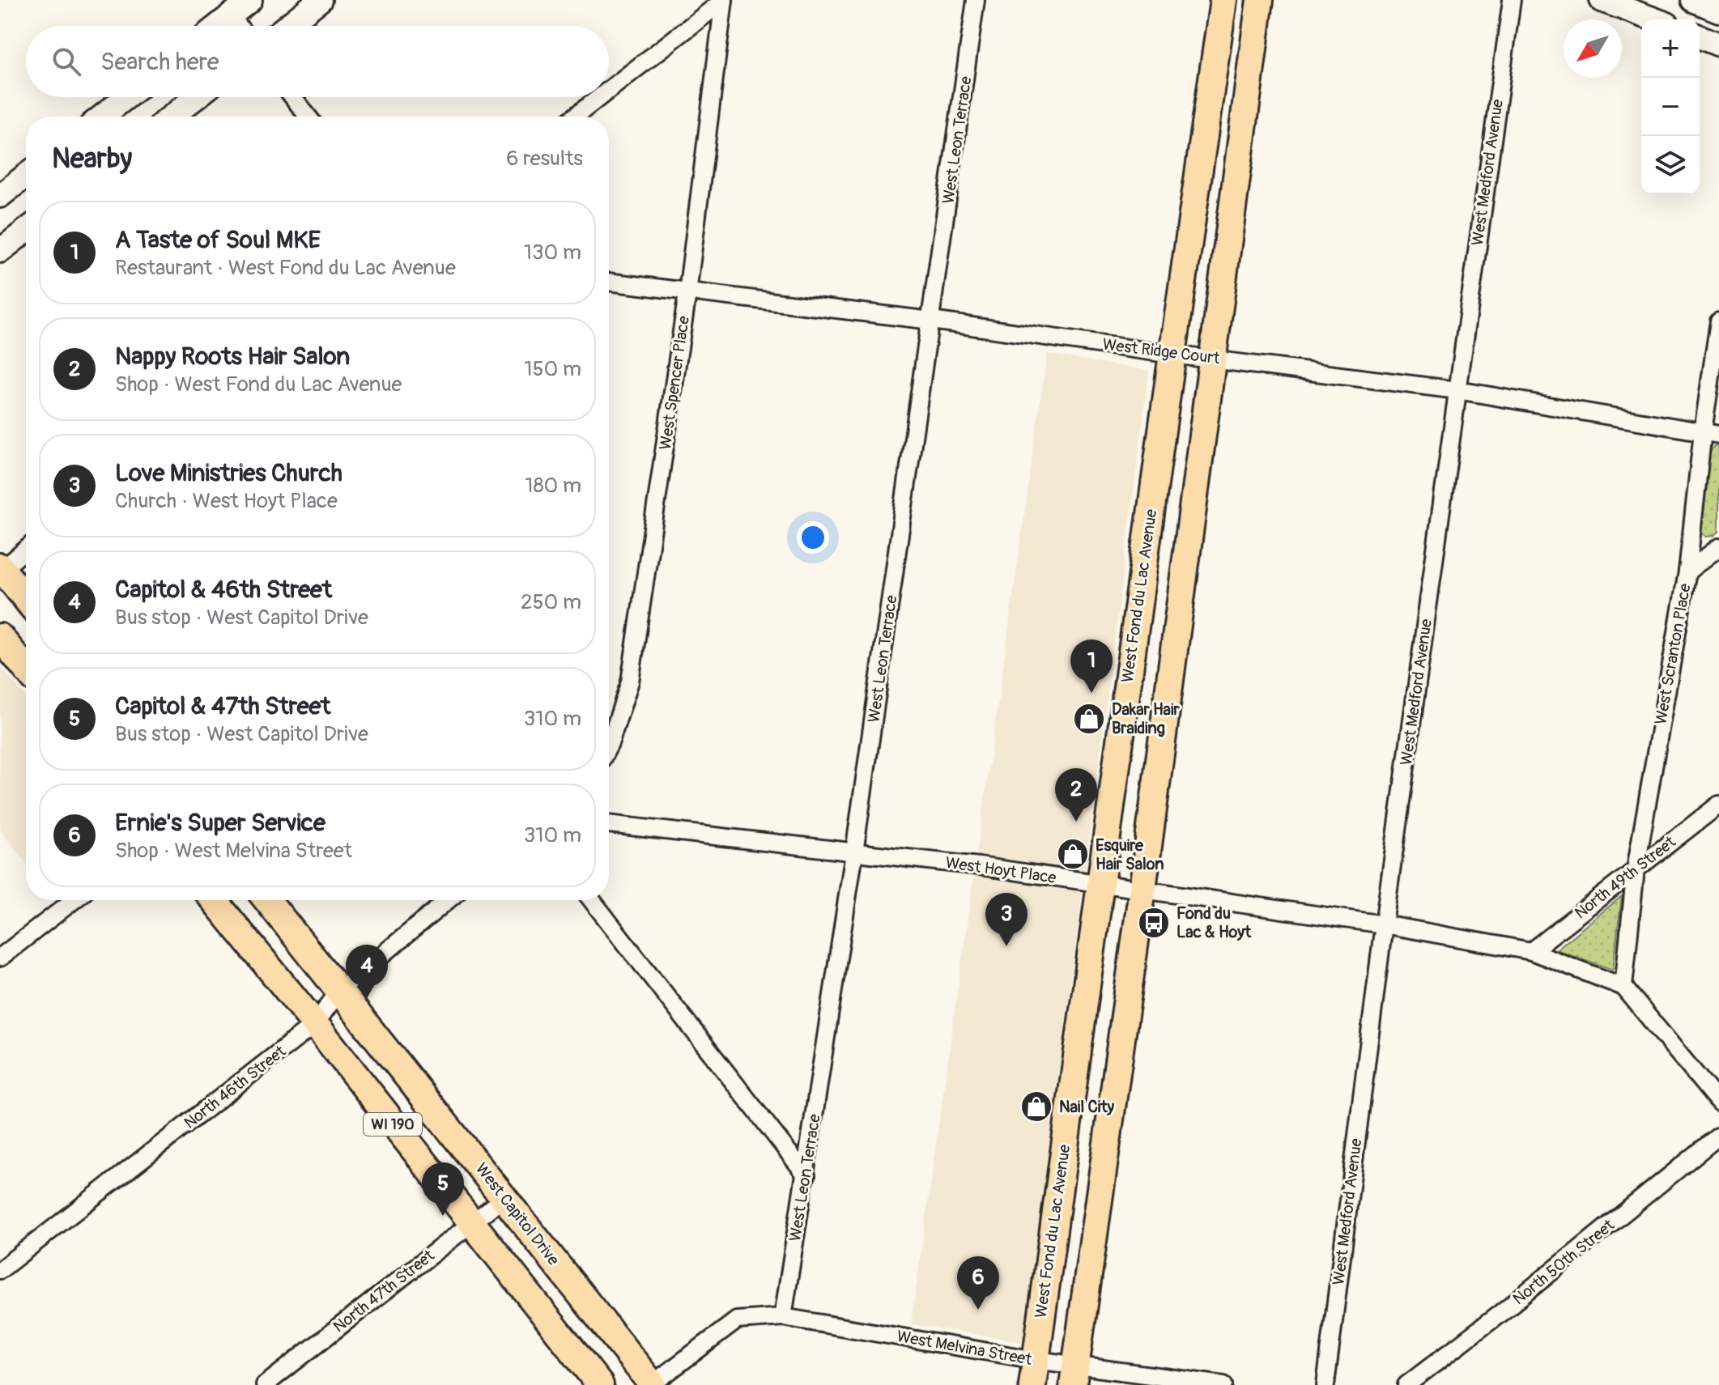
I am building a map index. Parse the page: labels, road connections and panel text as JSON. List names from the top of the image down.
{
  "streets": {
    "main road": ["West Fond du Lac Avenue", "WI 190", "West Capitol Drive"],
    "street": [
      "West Leon Terrace",
      "West Medford Avenue",
      "West Ridge Court",
      "West Spencer Place",
      "West Scranton Place",
      "West Hoyt Place",
      "North 49th Street",
      "North 46th Street",
      "North 50th Street",
      "North 47th Street",
      "West Melvina Street"
    ]
  },
  "crossings": [
    ["West Leon Terrace", "West Ridge Court"],
    ["West Leon Terrace", "West Hoyt Place"],
    ["West Leon Terrace", "West Melvina Street"],
    ["West Medford Avenue", "West Ridge Court"],
    ["West Medford Avenue", "West Hoyt Place"],
    ["West Ridge Court", "West Spencer Place"],
    ["West Ridge Court", "West Fond du Lac Avenue"],
    ["West Ridge Court", "West Scranton Place"],
    ["West Fond du Lac Avenue", "West Hoyt Place"],
    ["West Fond du Lac Avenue", "West Melvina Street"],
    ["West Scranton Place", "West Hoyt Place"],
    ["West Scranton Place", "North 49th Street"],
    ["West Hoyt Place", "North 49th Street"],
    ["North 46th Street", "WI 190"],
    ["North 46th Street", "West Capitol Drive"],
    ["WI 190", "North 47th Street"],
    ["West Capitol Drive", "North 47th Street"],
    ["West Capitol Drive", "West Melvina Street"]
  ],
  "places": {
    "shop": ["Dakar Hair Braiding", "Esquire Hair Salon", "Nail City"],
    "bus stop": ["Fond du Lac & Hoyt"]
  },
  "north": "bottom left",
  "page": {
    "map_buttons": ["+", "−"],
    "search": "Search here",
    "heading": ["Nearby", "6 results"],
    "list": [
      {
        "mark": "1",
        "name": "A Taste of Soul MKE",
        "note": "Restaurant · West Fond du Lac Avenue",
        "value": "130 m"
      },
      {
        "mark": "2",
        "name": "Nappy Roots Hair Salon",
        "note": "Shop · West Fond du Lac Avenue",
        "value": "150 m"
      },
      {
        "mark": "3",
        "name": "Love Ministries Church",
        "note": "Church · West Hoyt Place",
        "value": "180 m"
      },
      {
        "mark": "4",
        "name": "Capitol & 46th Street",
        "note": "Bus stop · West Capitol Drive",
        "value": "250 m"
      },
      {
        "mark": "5",
        "name": "Capitol & 47th Street",
        "note": "Bus stop · West Capitol Drive",
        "value": "310 m"
      },
      {
        "mark": "6",
        "name": "Ernie's Super Service",
        "note": "Shop · West Melvina Street",
        "value": "310 m"
      }
    ],
    "pins": [
      "1",
      "2",
      "3",
      "4",
      "5",
      "6"
    ]
  }
}
